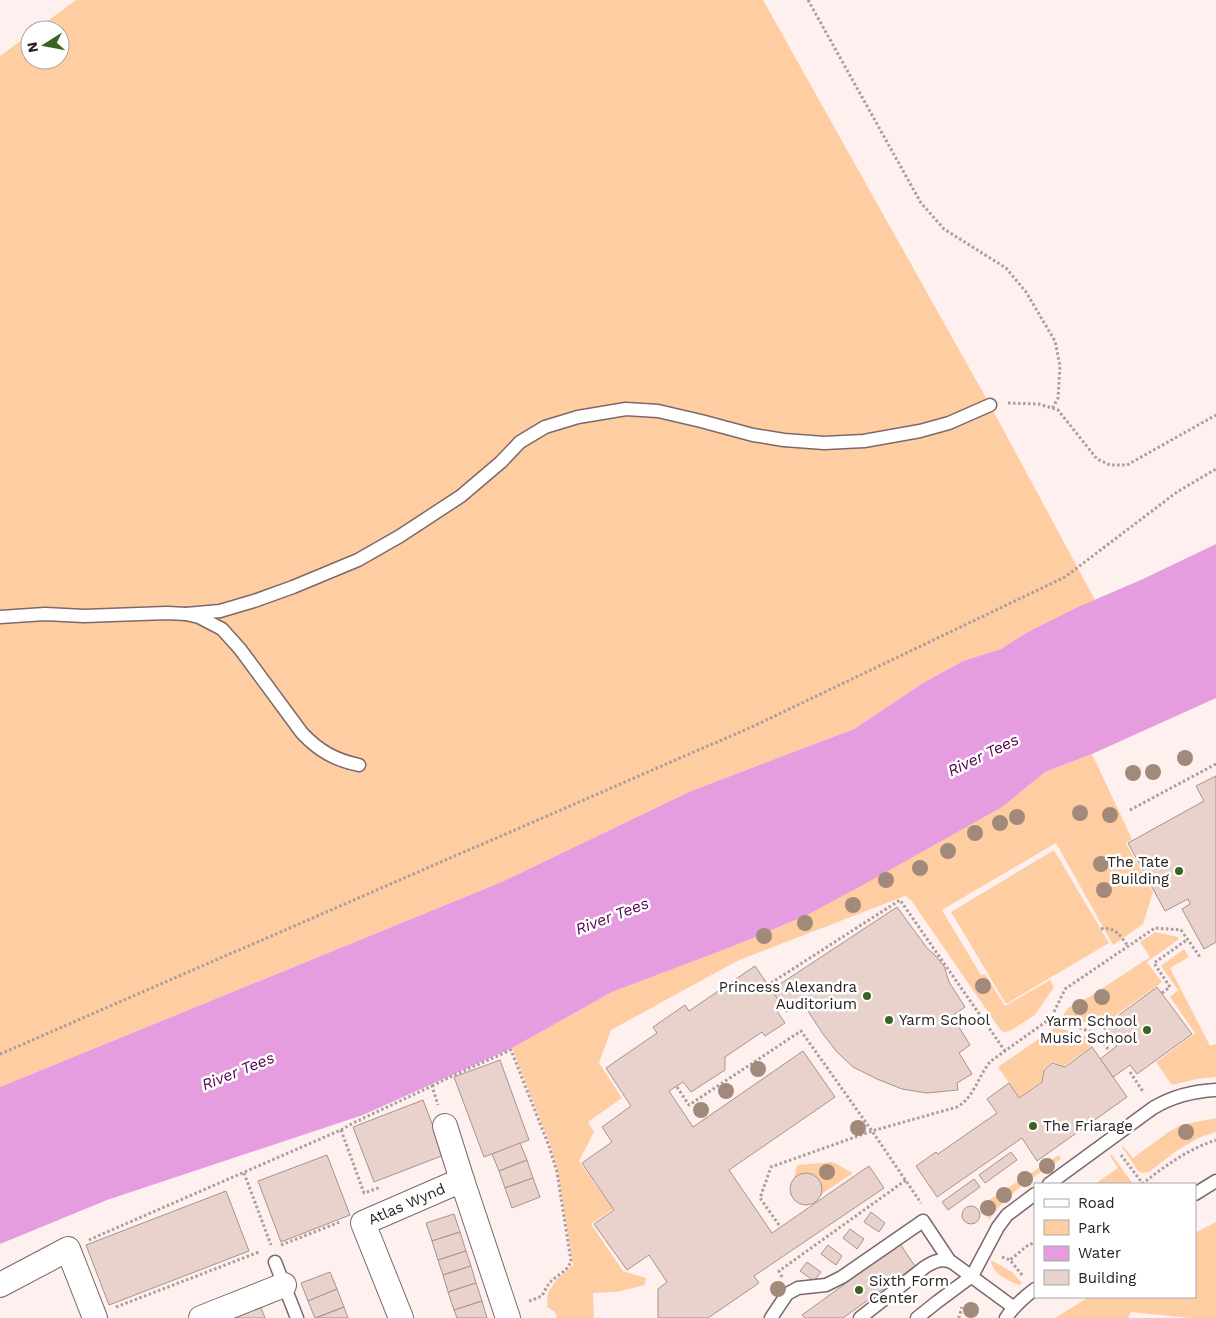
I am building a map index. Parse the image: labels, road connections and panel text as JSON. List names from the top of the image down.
{
  "streets": {
    "street": ["Atlas Wynd"]
  },
  "water": ["River Tees"],
  "places": [
    "The Tate Building",
    "Princess Alexandra Auditorium",
    "Yarm School",
    "Yarm School Music School",
    "The Friarage",
    "Sixth Form Center"
  ],
  "legend": [
    "Road",
    "Park",
    "Water",
    "Building"
  ],
  "north": "left"
}
